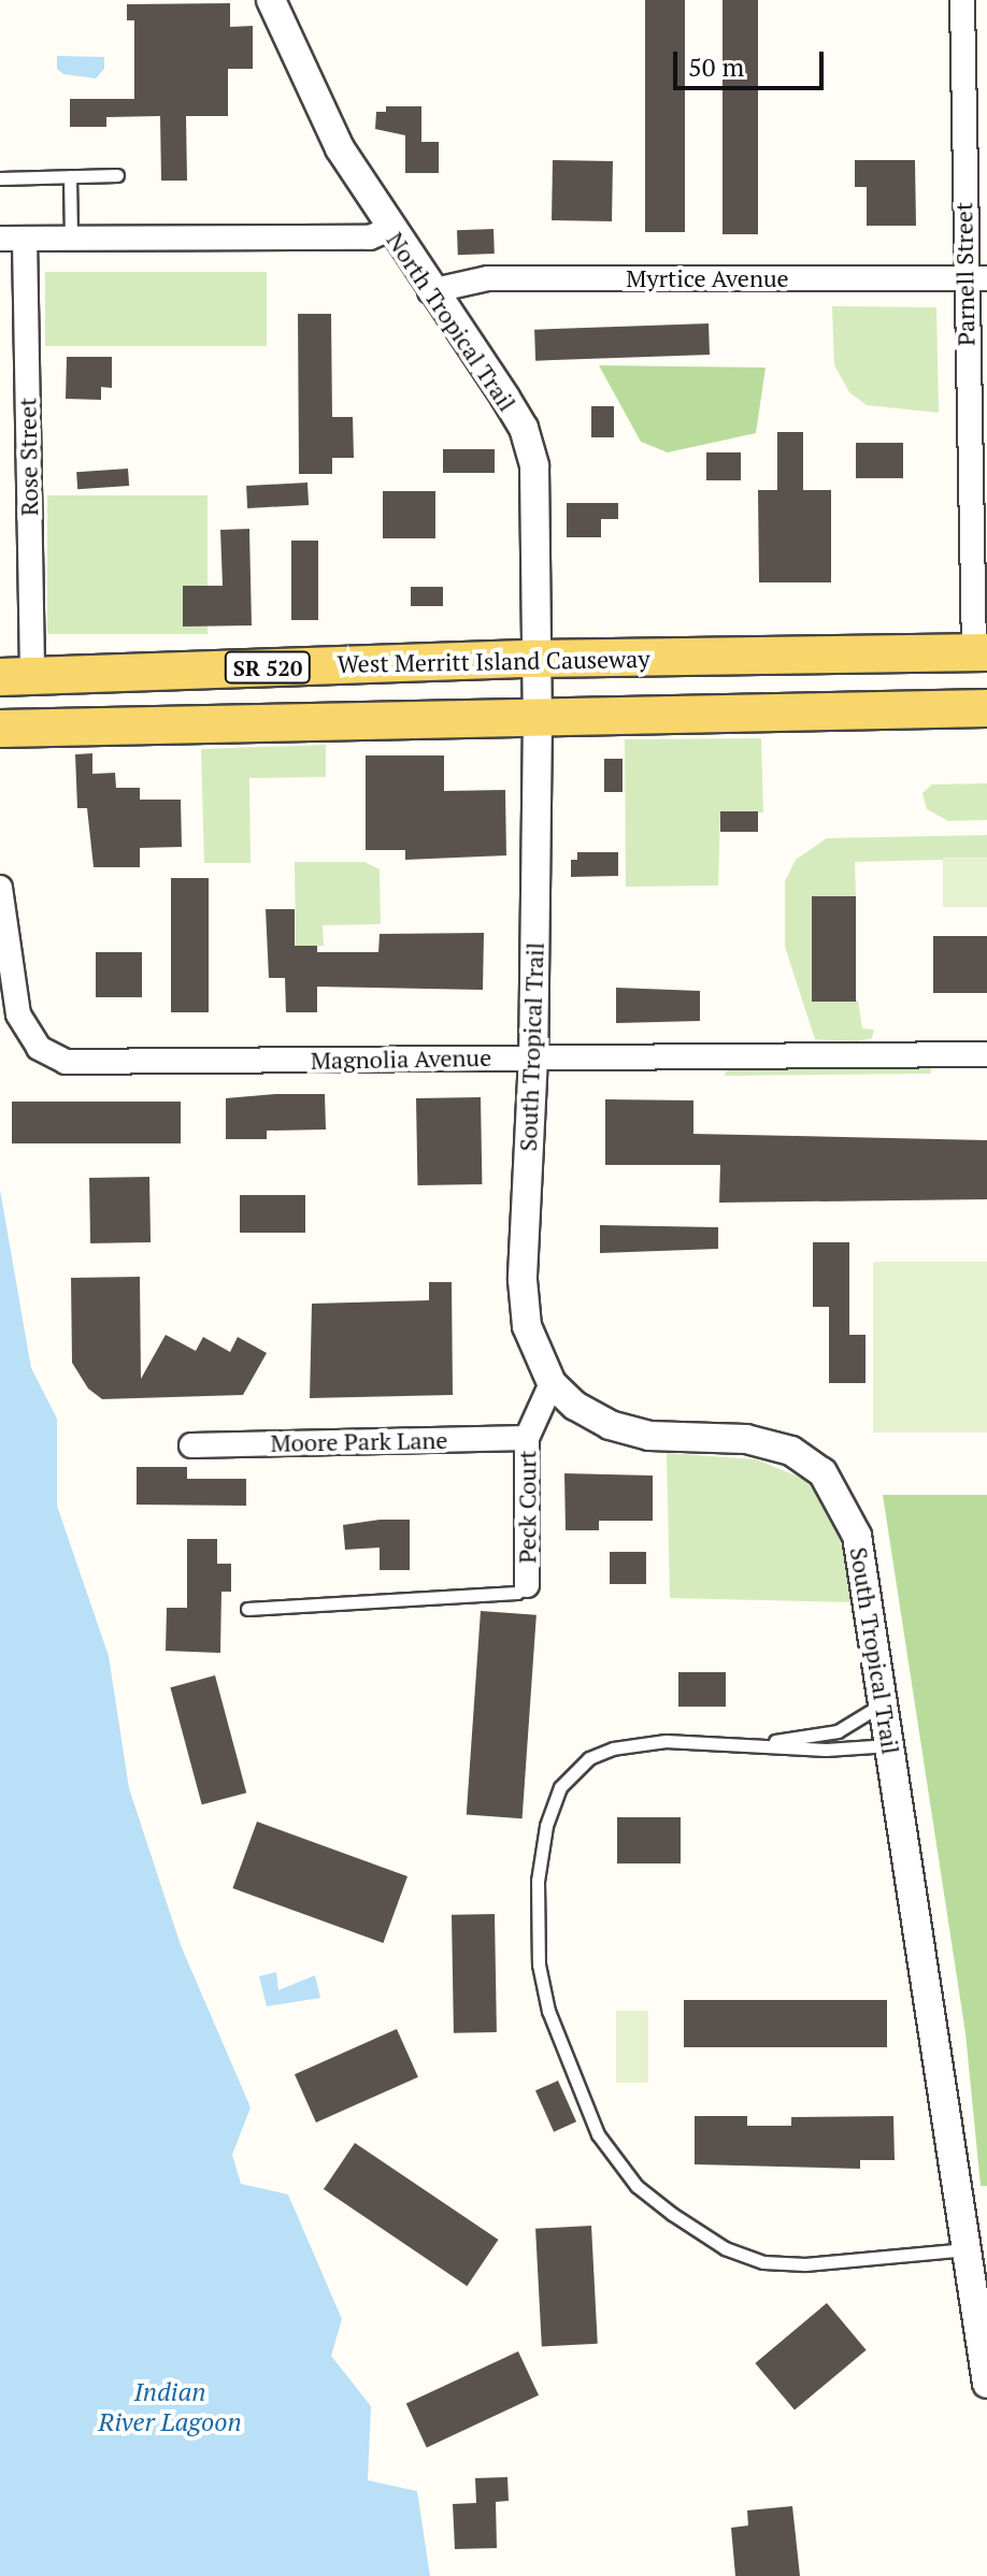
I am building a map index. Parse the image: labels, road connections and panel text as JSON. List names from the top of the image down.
{
  "streets": {
    "main road": ["West Merritt Island Causeway", "SR 520"],
    "street": [
      "Parnell Street",
      "Myrtice Avenue",
      "North Tropical Trail",
      "Rose Street",
      "South Tropical Trail",
      "Magnolia Avenue",
      "Moore Park Lane",
      "Peck Court"
    ]
  },
  "crossings": [
    ["Parnell Street", "Myrtice Avenue"],
    ["Parnell Street", "West Merritt Island Causeway"],
    ["Myrtice Avenue", "North Tropical Trail"],
    ["North Tropical Trail", "West Merritt Island Causeway"],
    ["North Tropical Trail", "South Tropical Trail"],
    ["Rose Street", "West Merritt Island Causeway"],
    ["South Tropical Trail", "Magnolia Avenue"],
    ["South Tropical Trail", "Peck Court"],
    ["Moore Park Lane", "Peck Court"]
  ],
  "water": ["Indian River Lagoon"],
  "scale_bar": "50 m"
}
